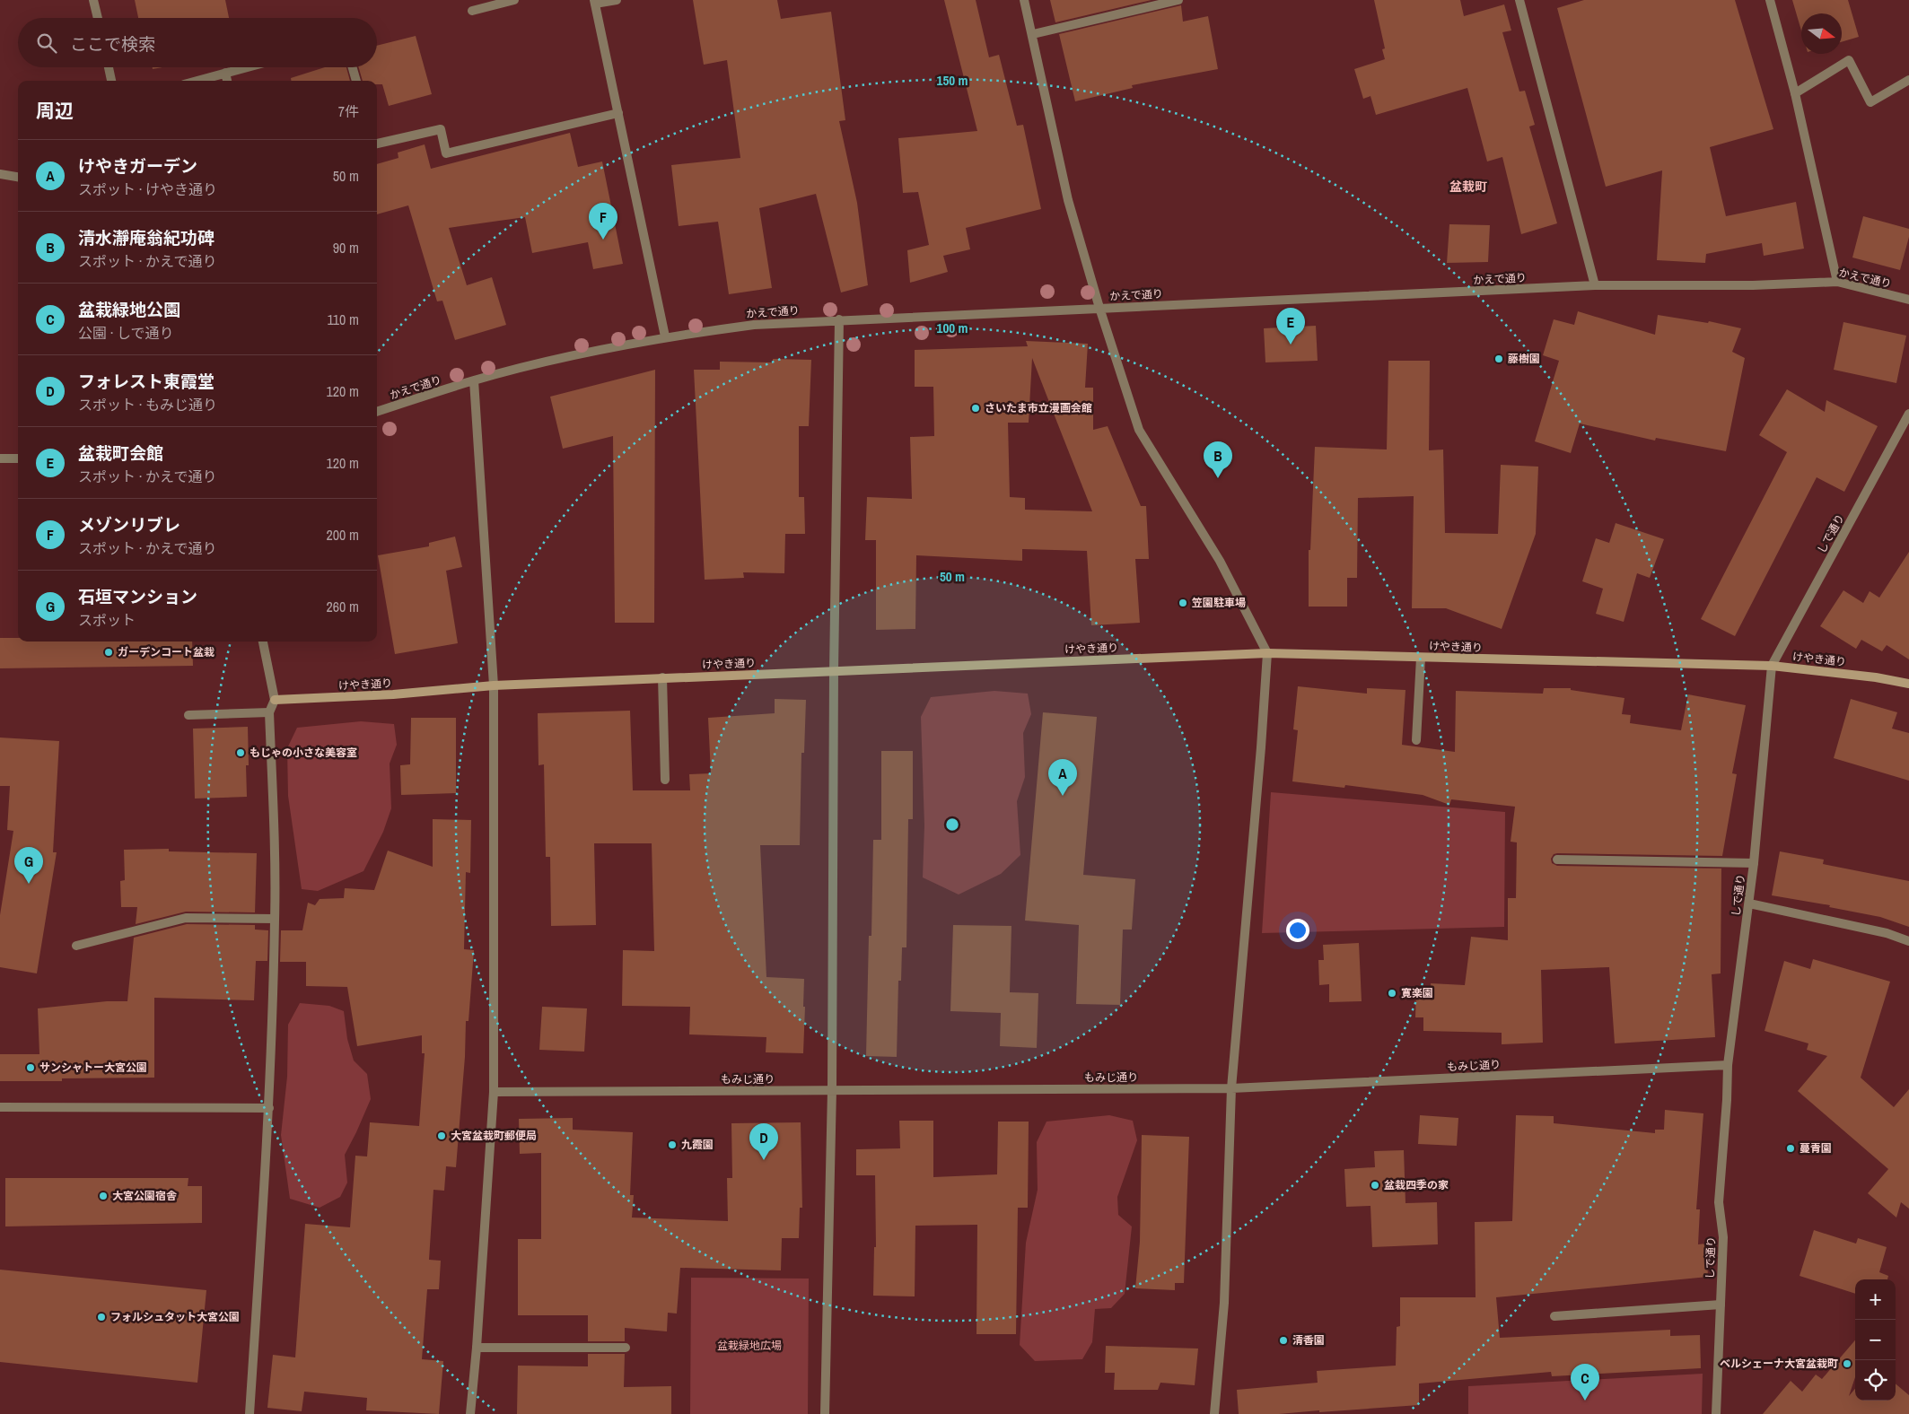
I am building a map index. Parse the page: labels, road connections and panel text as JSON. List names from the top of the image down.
{
  "streets": {
    "street": [
      "かえで通り",
      "しで通り",
      "けやき通り",
      "もみじ通り"
    ]
  },
  "crossings": [
    ["しで通り", "けやき通り"],
    ["しで通り", "もみじ通り"]
  ],
  "districts": ["盆栽町"],
  "parks": ["盆栽緑地広場"],
  "places": [
    "藤樹園",
    "さいたま市立漫画会館",
    "笠園駐車場",
    "ガーデンコート盆栽",
    "もじゃの小さな美容室",
    "寛楽園",
    "サンシャトー大宮公園",
    "大宮盆栽町郵便局",
    "九霞園",
    "蔓青園",
    "盆栽四季の家",
    "大宮公園宿舎",
    "フォルシュタット大宮公園",
    "清香園",
    "ベルシェーナ大宮盆栽町"
  ],
  "north": "right",
  "page": {
    "search": "ここで検索",
    "heading": ["周辺", "7件"],
    "list": [
      {
        "mark": "A",
        "name": "けやきガーデン",
        "note": "スポット · けやき通り",
        "value": "50 m"
      },
      {
        "mark": "B",
        "name": "清水瀞庵翁紀功碑",
        "note": "スポット · かえで通り",
        "value": "90 m"
      },
      {
        "mark": "C",
        "name": "盆栽緑地公園",
        "note": "公園 · しで通り",
        "value": "110 m"
      },
      {
        "mark": "D",
        "name": "フォレスト東霞堂",
        "note": "スポット · もみじ通り",
        "value": "120 m"
      },
      {
        "mark": "E",
        "name": "盆栽町会館",
        "note": "スポット · かえで通り",
        "value": "120 m"
      },
      {
        "mark": "F",
        "name": "メゾンリブレ",
        "note": "スポット · かえで通り",
        "value": "200 m"
      },
      {
        "mark": "G",
        "name": "石垣マンション",
        "note": "スポット",
        "value": "260 m"
      }
    ],
    "pins": [
      "F",
      "E",
      "B",
      "A",
      "G",
      "D",
      "C"
    ],
    "map_buttons": ["+", "−"]
  },
  "rings": ["150 m", "100 m", "50 m"]
}
